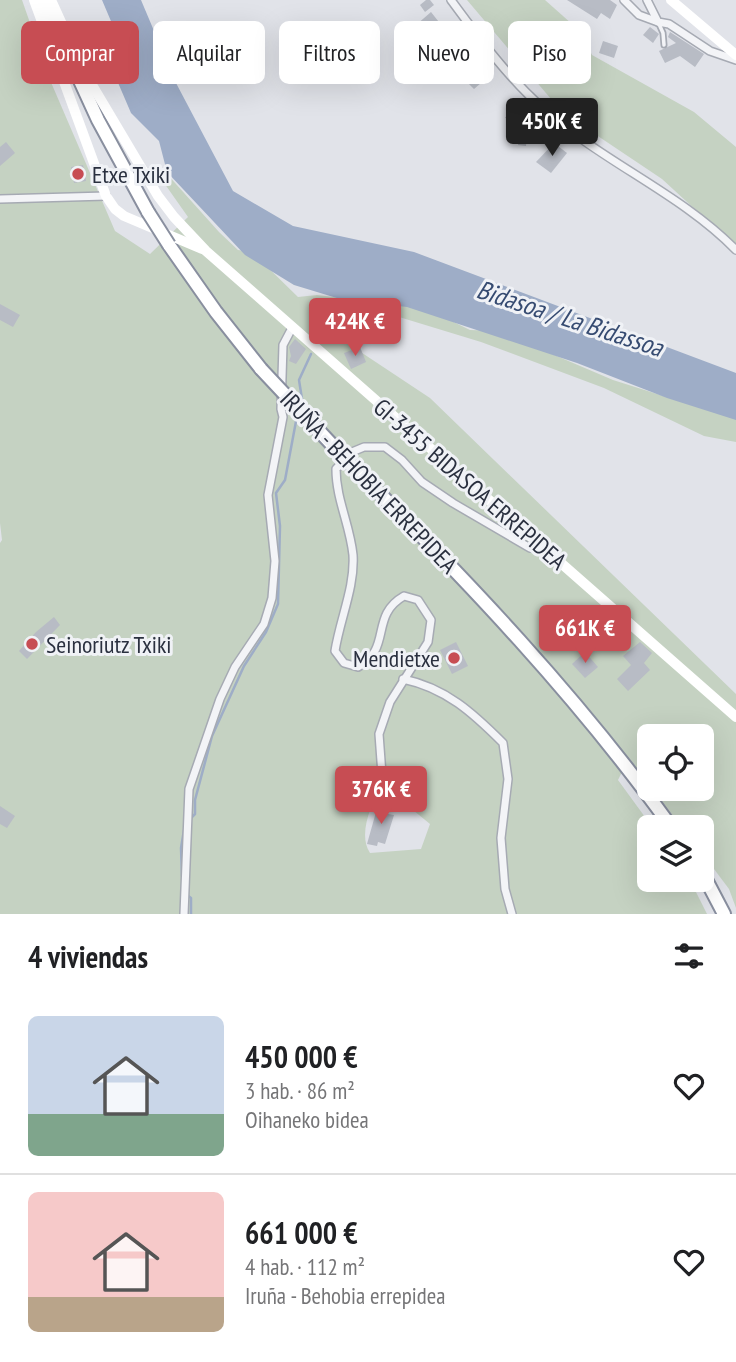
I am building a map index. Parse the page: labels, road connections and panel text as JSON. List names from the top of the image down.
{
  "streets": {
    "highway": ["IRUÑA - BEHOBIA ERREPIDEA"],
    "street": ["GI-3455 BIDASOA ERREPIDEA"]
  },
  "water": ["Bidasoa / La Bidassoa"],
  "places": ["Etxe Txiki", "Seinoriutz Txiki", "Mendietxe"],
  "page": {
    "chip": [
      "Comprar",
      "Alquilar",
      "Filtros",
      "Nuevo",
      "Piso"
    ],
    "price": [
      "450K €",
      "424K €",
      "661K €",
      "376K €"
    ],
    "heading": "4 viviendas",
    "list": [
      {
        "name": "450 000 €",
        "note": "3 hab. · 86 m² · Oihaneko bidea"
      },
      {
        "name": "661 000 €",
        "note": "4 hab. · 112 m² · Iruña - Behobia errepidea"
      }
    ]
  }
}
